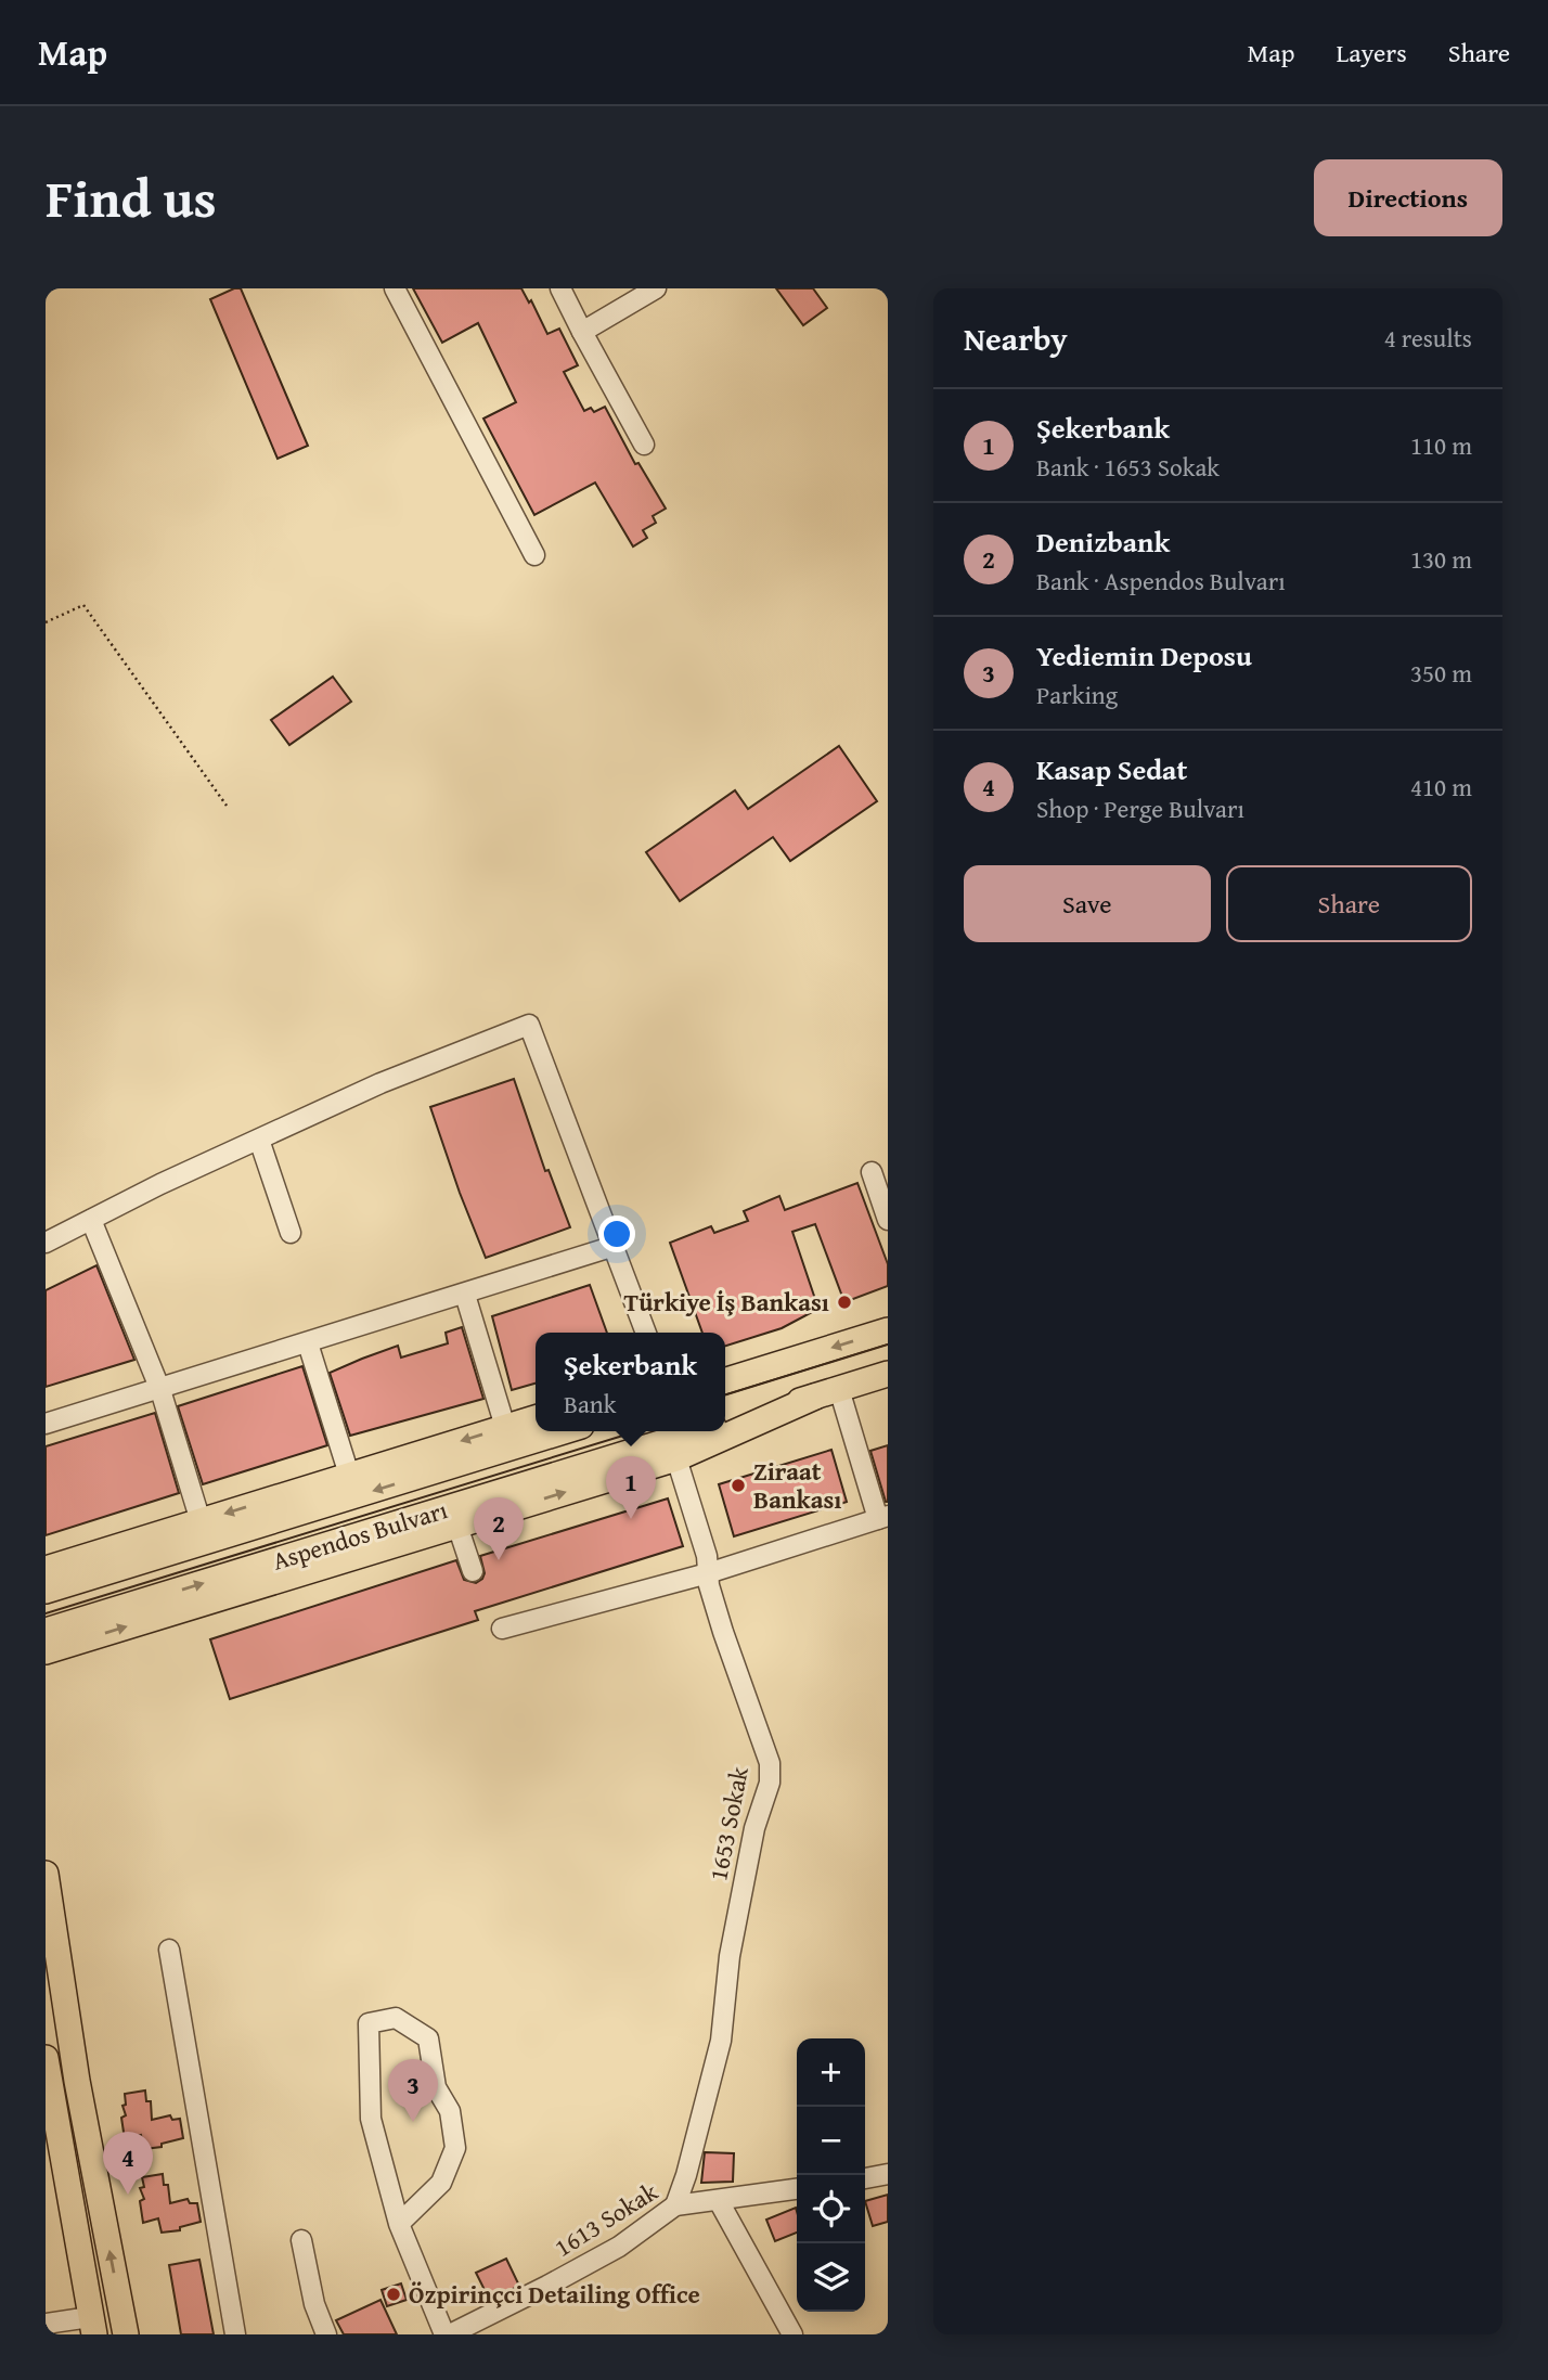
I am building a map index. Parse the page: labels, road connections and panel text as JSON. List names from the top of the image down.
{
  "streets": {
    "main road": ["Aspendos Bulvarı"],
    "street": ["1653 Sokak", "1613 Sokak"]
  },
  "crossings": [
    ["1653 Sokak", "1613 Sokak"]
  ],
  "places": ["Türkiye İş Bankası", "Ziraat Bankası", "Özpirinçci Detailing Office"],
  "page": {
    "header": "Map",
    "nav": ["Map", "Layers", "Share"],
    "title": "Find us",
    "buttons": [
      "Directions",
      ["Save", "Share"]
    ],
    "heading": ["Nearby", "4 results"],
    "list": [
      {
        "mark": "1",
        "name": "Şekerbank",
        "note": "Bank · 1653 Sokak",
        "value": "110 m"
      },
      {
        "mark": "2",
        "name": "Denizbank",
        "note": "Bank · Aspendos Bulvarı",
        "value": "130 m"
      },
      {
        "mark": "3",
        "name": "Yediemin Deposu",
        "note": "Parking",
        "value": "350 m"
      },
      {
        "mark": "4",
        "name": "Kasap Sedat",
        "note": "Shop · Perge Bulvarı",
        "value": "410 m"
      }
    ],
    "popup": ["Şekerbank", "Bank"],
    "pins": [
      "1",
      "2",
      "3",
      "4"
    ],
    "map_buttons": ["+", "−"]
  }
}
